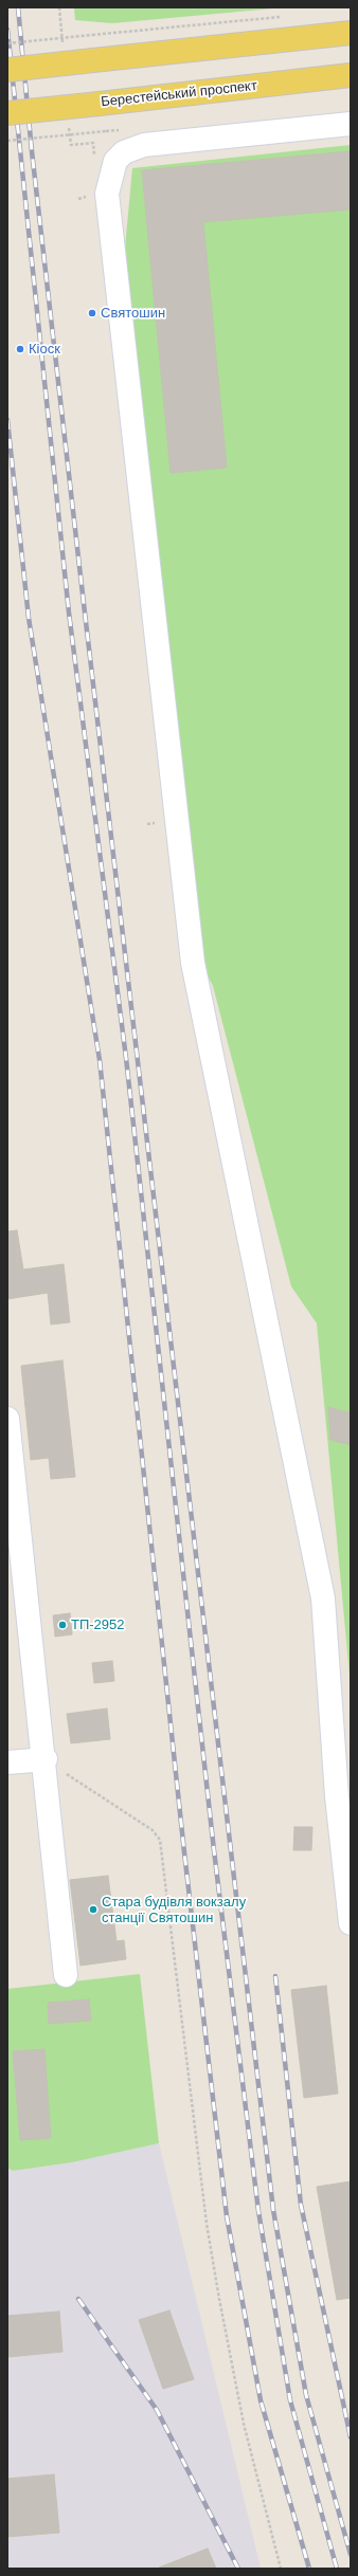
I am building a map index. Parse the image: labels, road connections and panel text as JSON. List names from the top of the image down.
{
  "streets": {
    "main road": ["Берестейський проспект"]
  },
  "places": [
    "Святошин",
    "Кіоск",
    "ТП-2952",
    "Стара будівля вокзалу станції Святошин"
  ]
}
